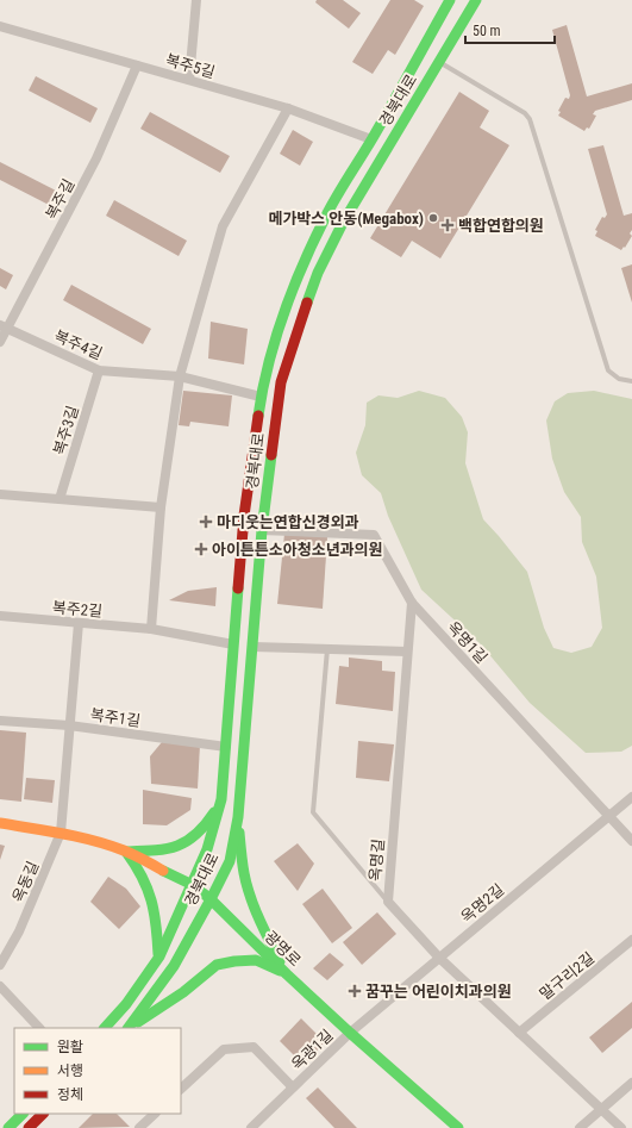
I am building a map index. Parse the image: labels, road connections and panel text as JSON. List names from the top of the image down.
{
  "streets": {
    "street": [
      "복주5길",
      "경북대로",
      "복주길",
      "복주4길",
      "복주3길",
      "복주2길",
      "옥명1길",
      "복주1길",
      "옥명길",
      "옥동길",
      "옥명2길",
      "광명로",
      "말구리2길",
      "옥광1길"
    ]
  },
  "crossings": [
    ["복주5길", "경북대로"],
    ["복주5길", "복주길"],
    ["경북대로", "복주4길"],
    ["경북대로", "복주2길"],
    ["경북대로", "옥명1길"],
    ["경북대로", "복주1길"],
    ["경북대로", "광명로"],
    ["복주길", "복주4길"],
    ["복주4길", "복주3길"],
    ["옥명1길", "옥명길"],
    ["옥명1길", "옥명2길"],
    ["옥명길", "옥명2길"],
    ["옥명길", "말구리2길"],
    ["옥동길", "광명로"],
    ["옥명2길", "광명로"],
    ["옥명2길", "옥광1길"],
    ["광명로", "옥광1길"]
  ],
  "places": {
    "other": ["메가박스 안동(Megabox)"],
    "health": [
      "백합연합의원",
      "마디웃는연합신경외과",
      "아이튼튼소아청소년과의원",
      "꿈꾸는 어린이치과의원"
    ]
  },
  "legend": ["원활", "서행", "정체"],
  "scale_bar": "50 m"
}
